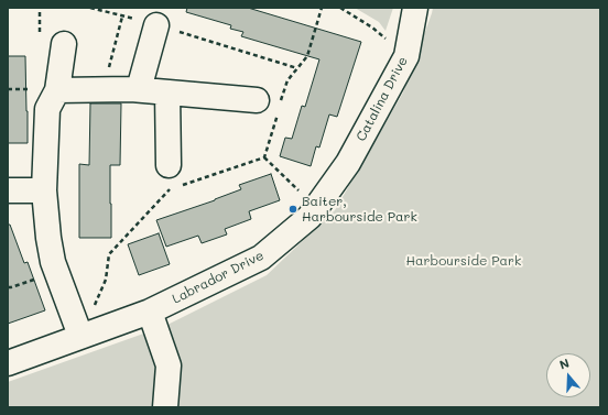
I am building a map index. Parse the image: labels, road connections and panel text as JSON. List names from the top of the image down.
{
  "streets": {
    "street": ["Catalina Drive", "Labrador Drive"]
  },
  "crossings": [
    ["Catalina Drive", "Labrador Drive"]
  ],
  "parks": ["Harbourside Park"],
  "places": ["Baiter, Harbourside Park"],
  "north": "top"
}
